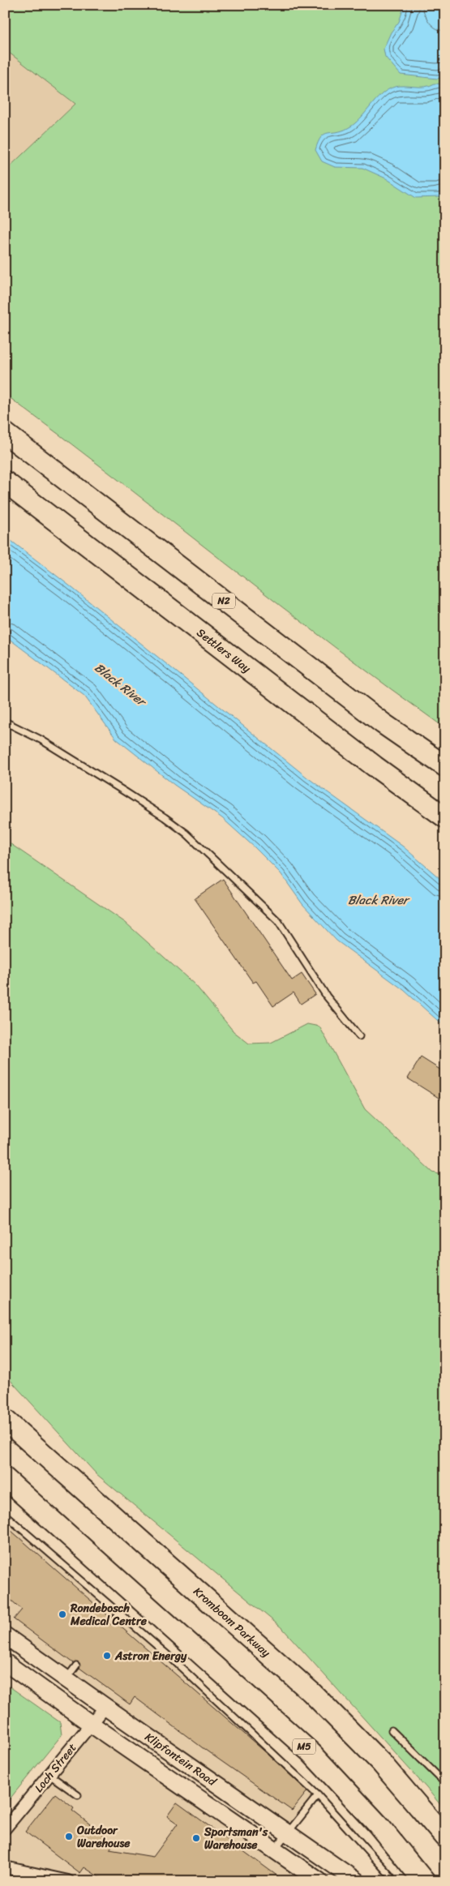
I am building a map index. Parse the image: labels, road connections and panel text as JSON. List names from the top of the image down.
{
  "streets": {
    "highway": [
      "N2",
      "Settlers Way",
      "Kromboom Parkway",
      "M5"
    ],
    "main road": ["Klipfontein Road"],
    "street": ["Loch Street"]
  },
  "crossings": [
    ["Klipfontein Road", "Loch Street"]
  ],
  "water": ["Black River"],
  "places": [
    "Rondebosch Medical Centre",
    "Astron Energy",
    "Outdoor Warehouse",
    "Sportsman's Warehouse"
  ]
}
